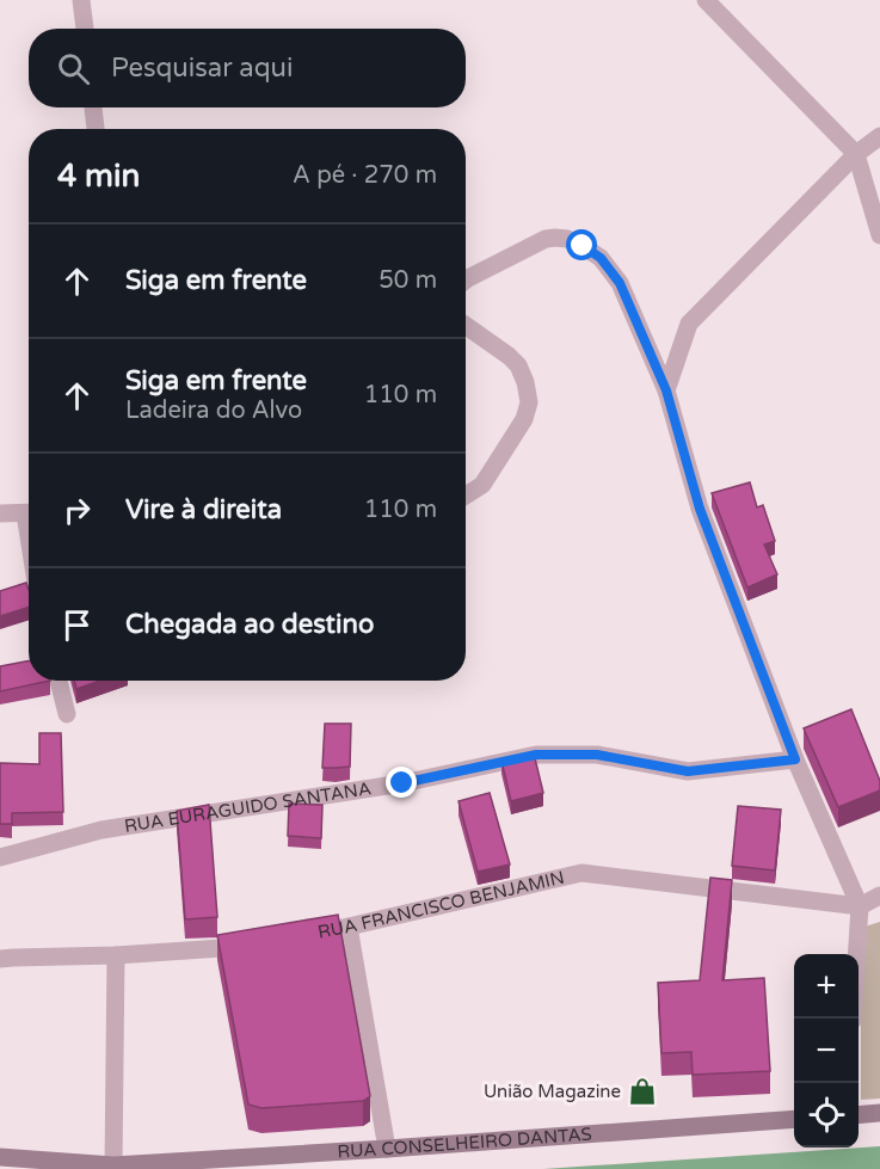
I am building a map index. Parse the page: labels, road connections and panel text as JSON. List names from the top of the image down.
{
  "streets": {
    "street": ["RUA EURAGUIDO SANTANA", "RUA FRANCISCO BENJAMIN", "RUA CONSELHEIRO DANTAS"]
  },
  "places": {
    "shop": ["União Magazine"]
  },
  "page": {
    "search": "Pesquisar aqui",
    "heading": ["4 min", "A pé · 270 m"],
    "list": [
      ["Siga em frente", "50 m"],
      ["Siga em frente", "Ladeira do Alvo", "110 m"],
      ["Vire à direita", "110 m"],
      "Chegada ao destino"
    ],
    "map_buttons": ["+", "−"]
  }
}
